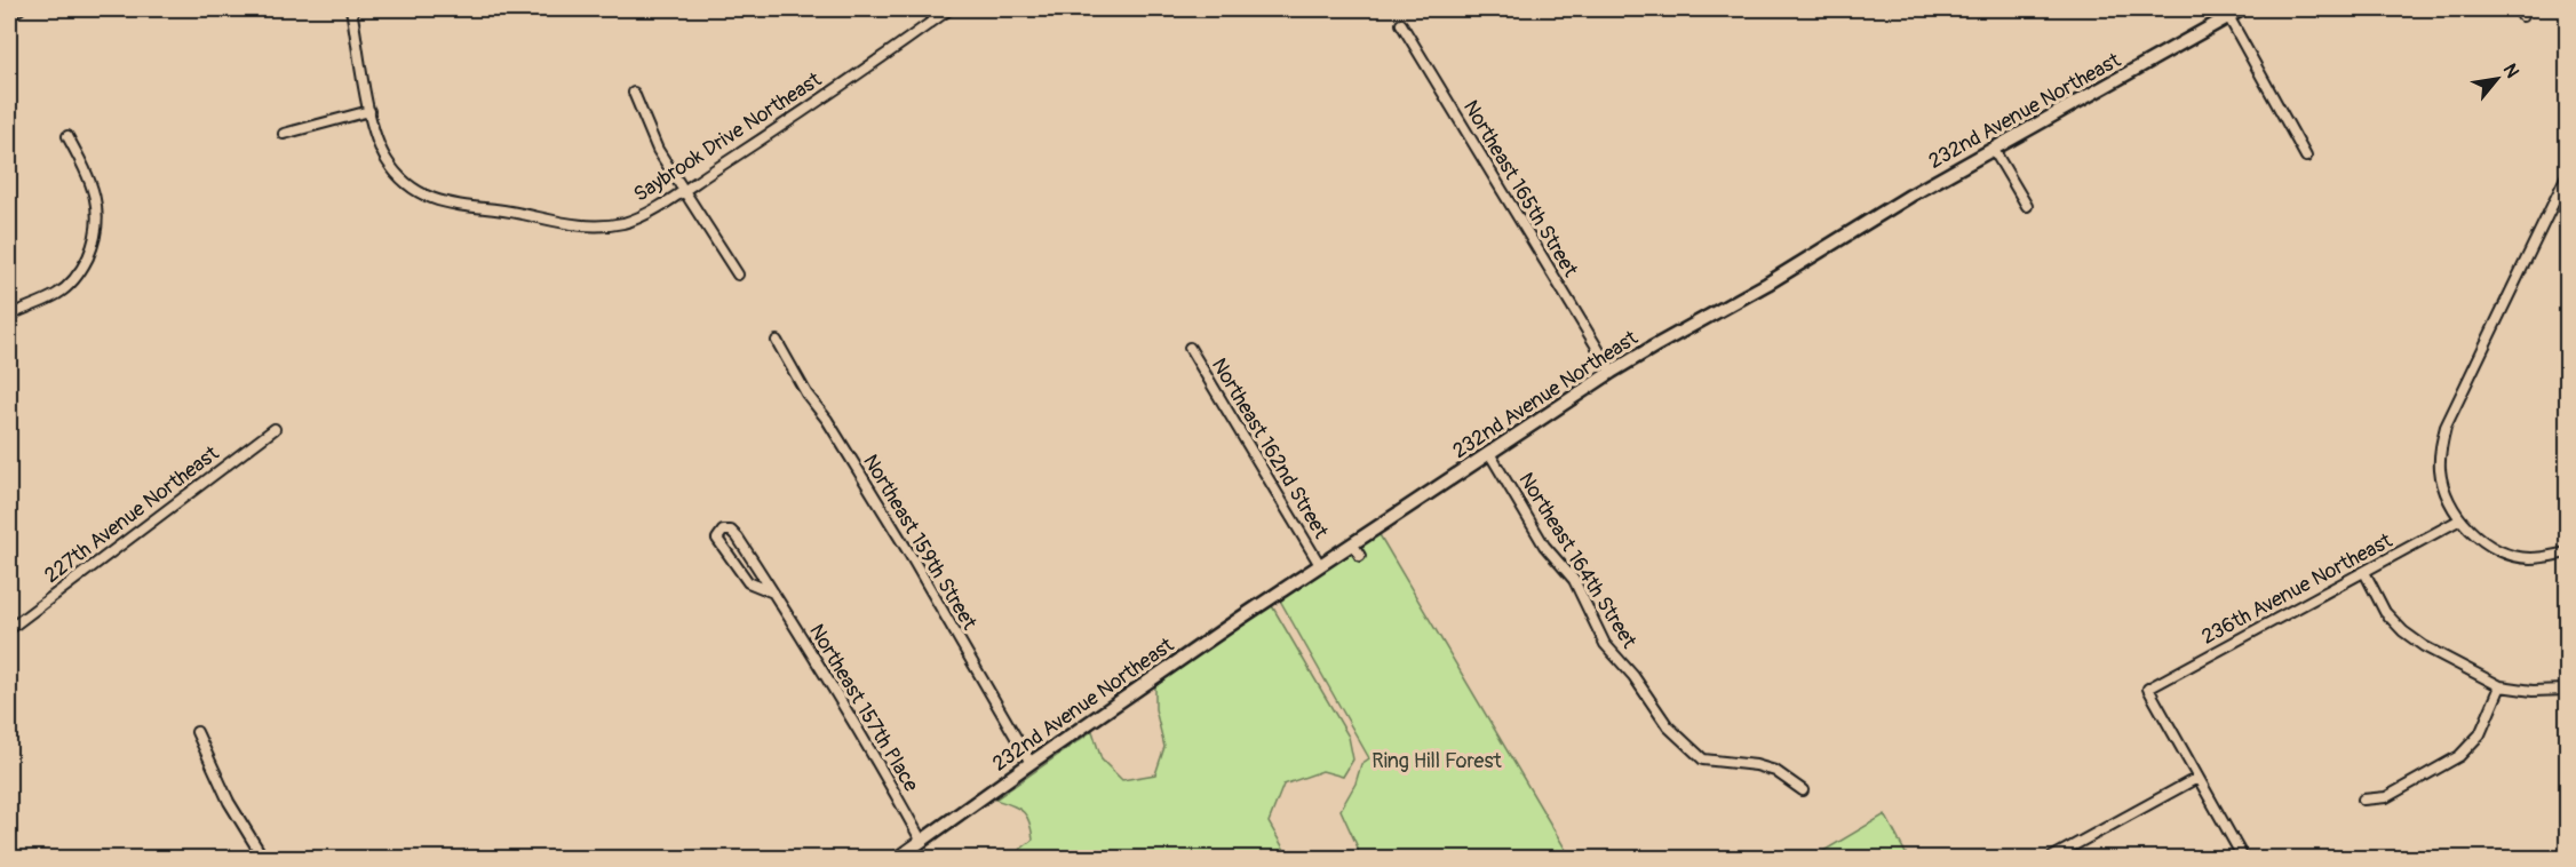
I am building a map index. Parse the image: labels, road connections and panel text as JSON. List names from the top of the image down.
{
  "streets": {
    "street": [
      "232nd Avenue Northeast",
      "Saybrook Drive Northeast",
      "Northeast 165th Street",
      "Northeast 162nd Street",
      "227th Avenue Northeast",
      "Northeast 159th Street",
      "Northeast 164th Street",
      "236th Avenue Northeast",
      "Northeast 157th Place"
    ]
  },
  "crossings": [
    ["232nd Avenue Northeast", "Northeast 165th Street"],
    ["232nd Avenue Northeast", "Northeast 162nd Street"],
    ["232nd Avenue Northeast", "Northeast 159th Street"],
    ["232nd Avenue Northeast", "Northeast 164th Street"],
    ["232nd Avenue Northeast", "Northeast 157th Place"]
  ],
  "parks": ["Ring Hill Forest"],
  "north": "top right"
}
